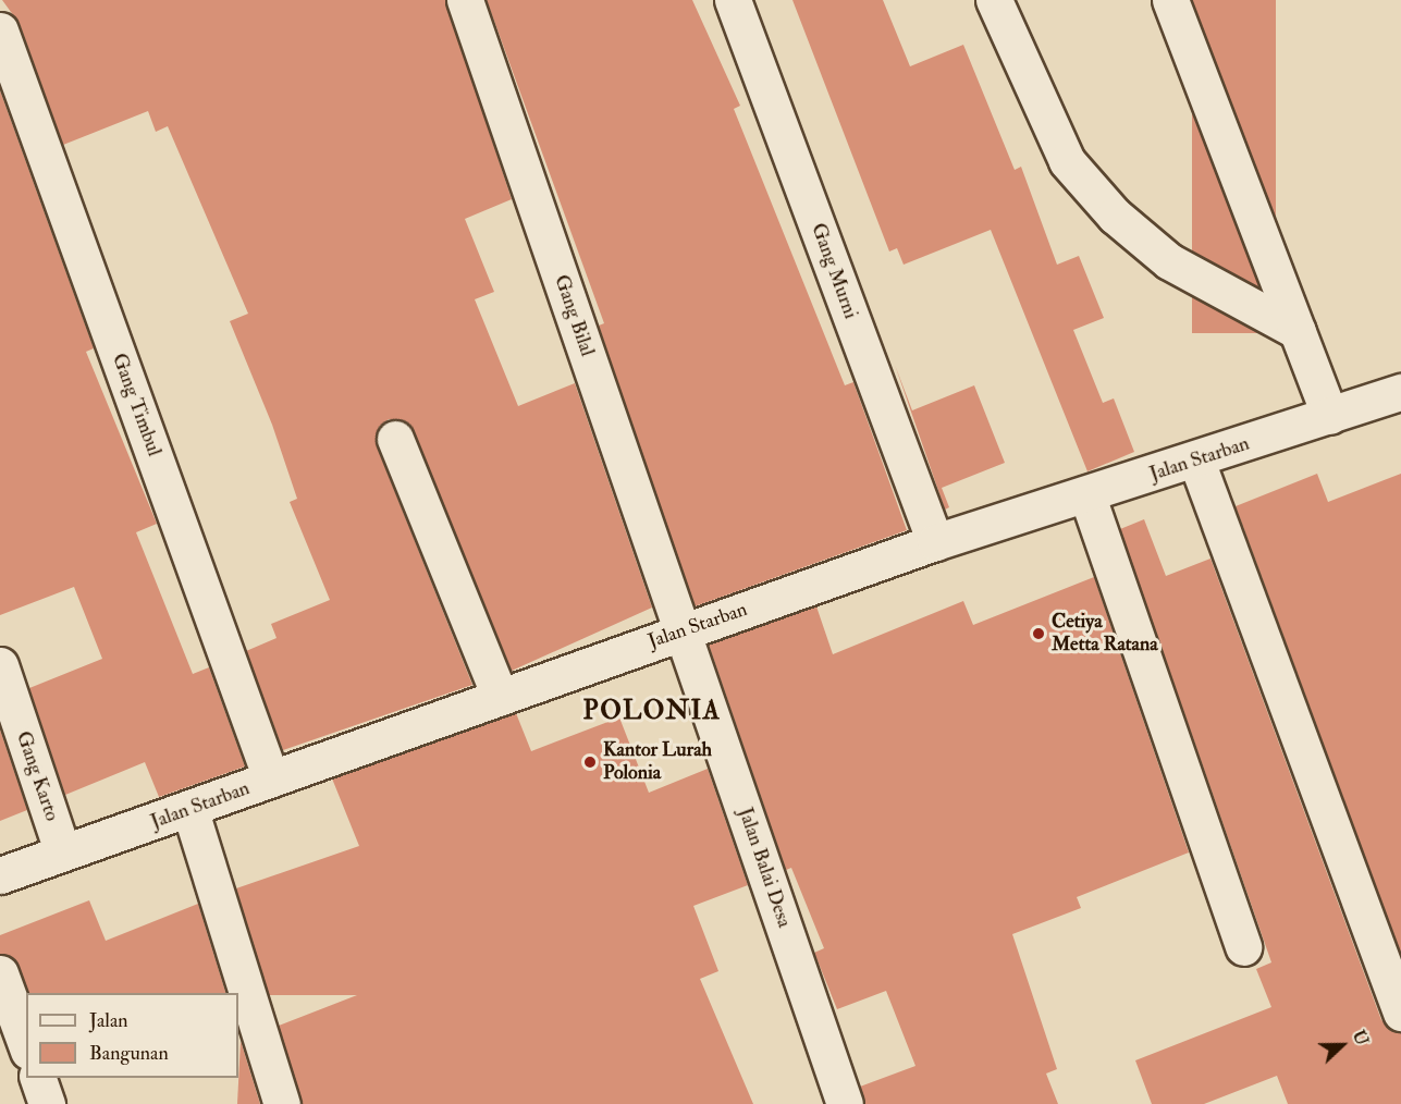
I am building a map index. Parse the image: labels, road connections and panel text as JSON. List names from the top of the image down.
{
  "streets": {
    "street": [
      "Gang Murni",
      "Gang Bilal",
      "Gang Timbul",
      "Jalan Starban",
      "Gang Karto",
      "Jalan Balai Desa"
    ]
  },
  "crossings": [
    ["Gang Murni", "Jalan Starban"],
    ["Gang Bilal", "Jalan Starban"],
    ["Gang Bilal", "Jalan Balai Desa"],
    ["Gang Timbul", "Jalan Starban"],
    ["Jalan Starban", "Gang Karto"],
    ["Jalan Starban", "Jalan Balai Desa"]
  ],
  "districts": ["POLONIA"],
  "places": ["Cetiya Metta Ratana", "Kantor Lurah Polonia"],
  "legend": ["Jalan", "Bangunan"],
  "north": "right"
}
